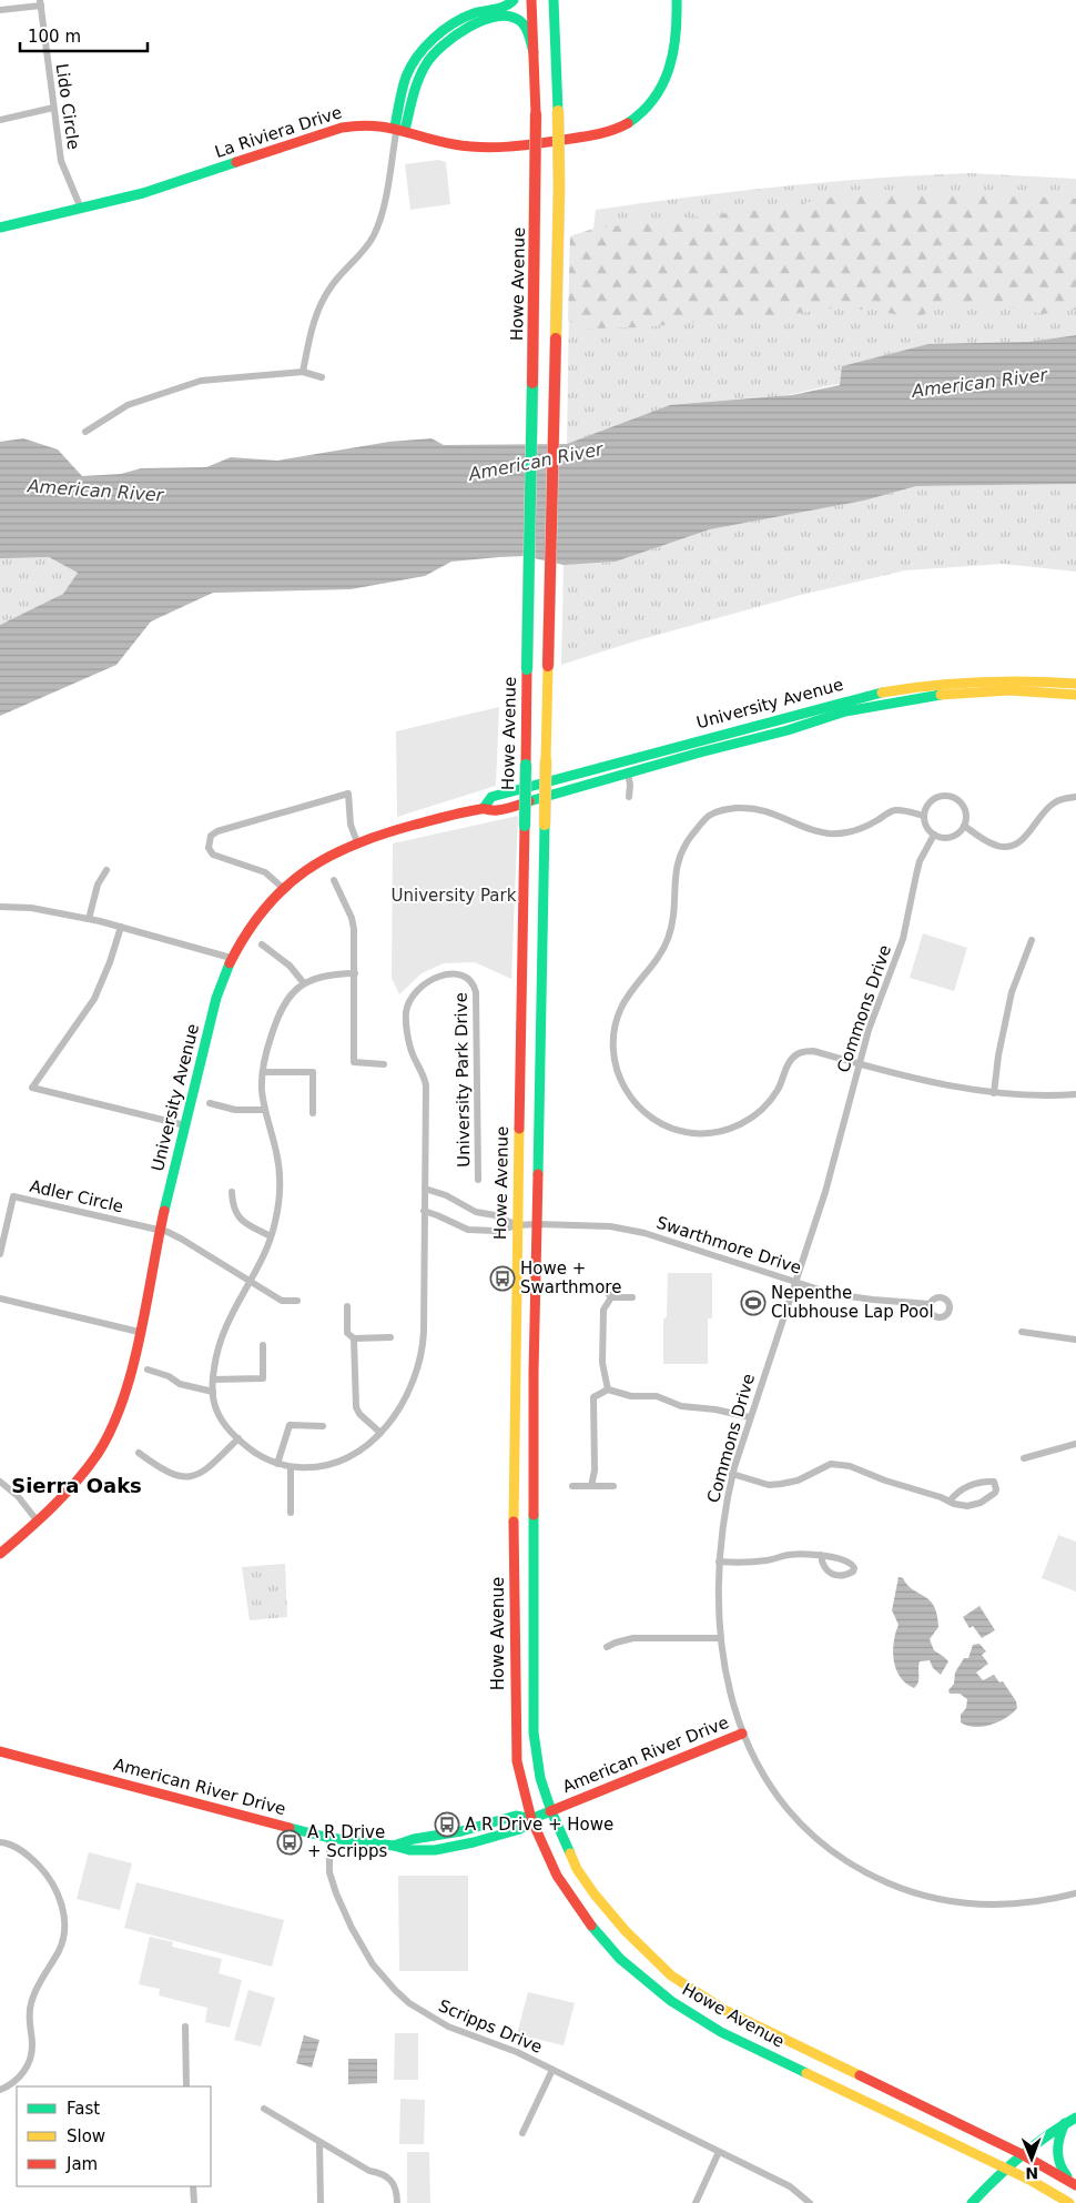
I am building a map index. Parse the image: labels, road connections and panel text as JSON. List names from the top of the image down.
{
  "streets": {
    "main road": [
      "La Riviera Drive",
      "Howe Avenue",
      "University Avenue",
      "American River Drive"
    ],
    "street": [
      "Lido Circle",
      "Commons Drive",
      "University Park Drive",
      "Adler Circle",
      "Swarthmore Drive",
      "Scripps Drive"
    ]
  },
  "crossings": [
    ["Lido Circle", "La Riviera Drive"],
    ["Howe Avenue", "Swarthmore Drive"],
    ["Howe Avenue", "American River Drive"],
    ["University Avenue", "Adler Circle"],
    ["Commons Drive", "Swarthmore Drive"],
    ["Commons Drive", "American River Drive"],
    ["American River Drive", "Scripps Drive"]
  ],
  "districts": ["Sierra Oaks"],
  "water": ["American River"],
  "parks": ["University Park"],
  "places": {
    "bus stop": ["Howe + Swarthmore", "A R Drive + Howe", "A R Drive + Scripps"],
    "sports": ["Nepenthe Clubhouse Lap Pool"]
  },
  "legend": ["Fast", "Slow", "Jam"],
  "scale_bar": "100 m",
  "north": "bottom"
}
